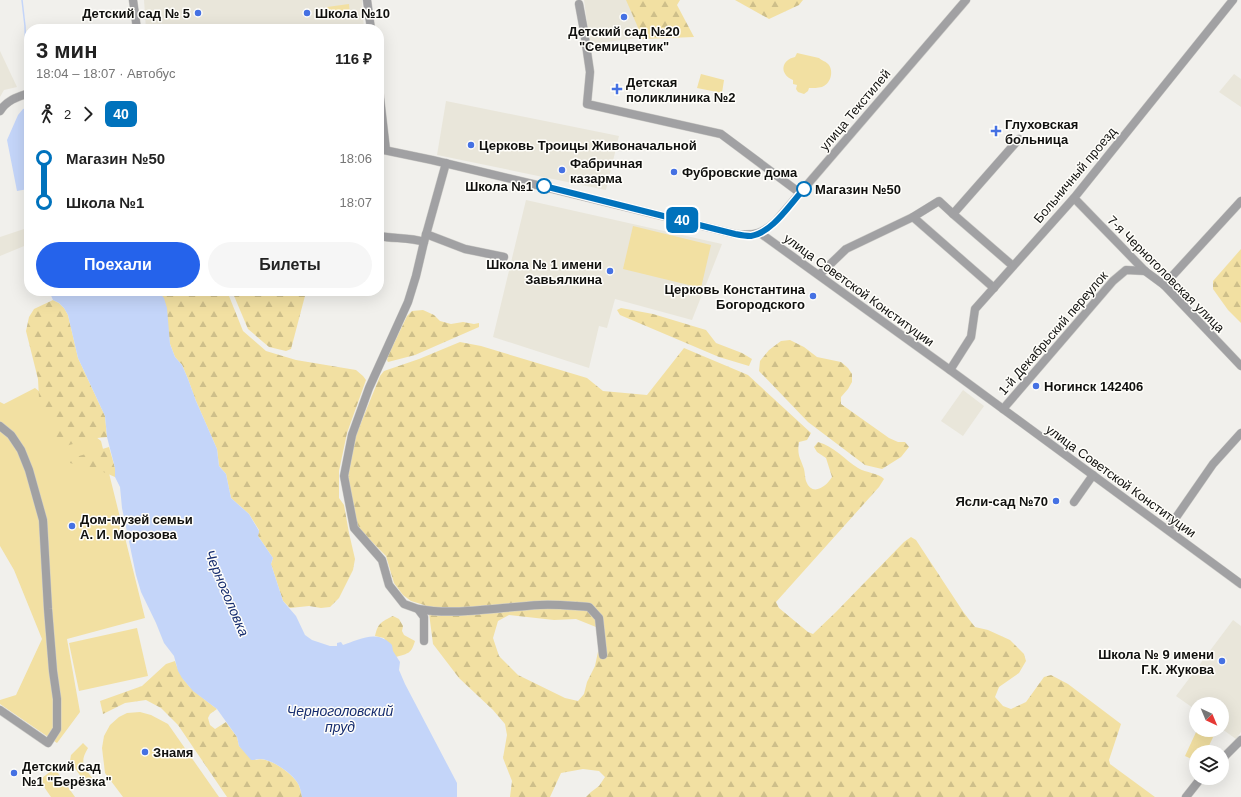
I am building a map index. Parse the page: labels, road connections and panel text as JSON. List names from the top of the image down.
{
  "streets": {
    "street": [
      "улица Текстилей",
      "Больничный проезд",
      "7-я Черноголовская улица",
      "улица Советской Конституции",
      "1-й Декабрьский переулок"
    ]
  },
  "crossings": [
    ["улица Текстилей", "улица Советской Конституции"],
    ["Больничный проезд", "7-я Черноголовская улица"],
    ["Больничный проезд", "улица Советской Конституции"],
    ["7-я Черноголовская улица", "1-й Декабрьский переулок"],
    ["улица Советской Конституции", "1-й Декабрьский переулок"]
  ],
  "water": ["Черноголовка", "Черноголовский пруд"],
  "places": {
    "other": [
      "Детский сад № 5",
      "Школа №10",
      "Детский сад №20 \"Семицветик\"",
      "Церковь Троицы Живоначальной",
      "Фабричная казарма",
      "Фубровские дома",
      "Школа №1",
      "Магазин №50",
      "Школа № 1 имени Завьялкина",
      "Церковь Константина Богородского",
      "Ногинск 142406",
      "Ясли-сад №70",
      "Дом-музей семьи А. И. Морозова",
      "Школа № 9 имени Г.К. Жукова",
      "Знамя",
      "Детский сад №1 \"Берёзка\""
    ],
    "health": ["Детская поликлиника №2", "Глуховская больница"]
  },
  "lines": ["bus line 40"],
  "north": "bottom right",
  "page": {
    "on_map": "40",
    "heading": ["3 мин", "18:04 – 18:07 · Автобус", "116 ₽"],
    "legs": ["2", "40"],
    "list": [
      {
        "name": "Магазин №50",
        "value": "18:06"
      },
      {
        "name": "Школа №1",
        "value": "18:07"
      }
    ],
    "buttons": ["Поехали", "Билеты"]
  }
}
